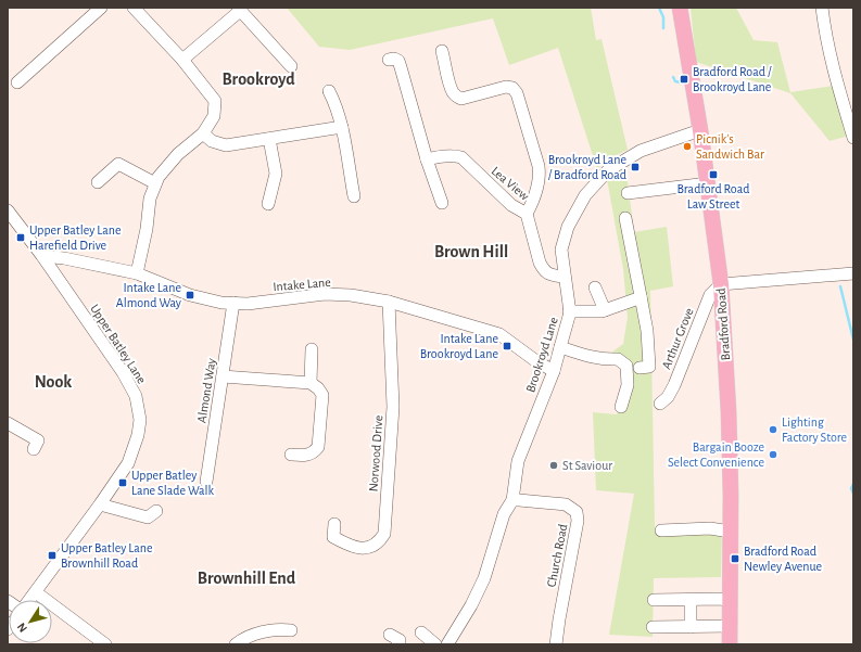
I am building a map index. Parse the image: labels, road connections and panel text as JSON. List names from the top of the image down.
{
  "streets": {
    "main road": ["Bradford Road"],
    "street": [
      "Lea View",
      "Intake Lane",
      "Arthur Grove",
      "Upper Batley Lane",
      "Brookroyd Lane",
      "Almond Way",
      "Norwood Drive",
      "Church Road"
    ]
  },
  "crossings": [
    ["Lea View", "Brookroyd Lane"],
    ["Intake Lane", "Upper Batley Lane"],
    ["Intake Lane", "Brookroyd Lane"],
    ["Intake Lane", "Almond Way"],
    ["Intake Lane", "Norwood Drive"],
    ["Bradford Road", "Arthur Grove"],
    ["Bradford Road", "Brookroyd Lane"],
    ["Brookroyd Lane", "Church Road"]
  ],
  "districts": [
    "Brookroyd",
    "Brown Hill",
    "Nook",
    "Brownhill End"
  ],
  "places": {
    "transit": [
      "Bradford Road / Brookroyd Lane",
      "Brookroyd Lane / Bradford Road",
      "Bradford Road Law Street",
      "Upper Batley Lane Harefield Drive",
      "Intake Lane Almond Way",
      "Intake Lane Brookroyd Lane",
      "Upper Batley Lane Slade Walk",
      "Upper Batley Lane Brownhill Road",
      "Bradford Road Newley Avenue"
    ],
    "other": [
      "Picnik's Sandwich Bar",
      "Lighting Factory Store",
      "Bargain Booze Select Convenience",
      "St Saviour"
    ]
  },
  "north": "bottom left"
}
